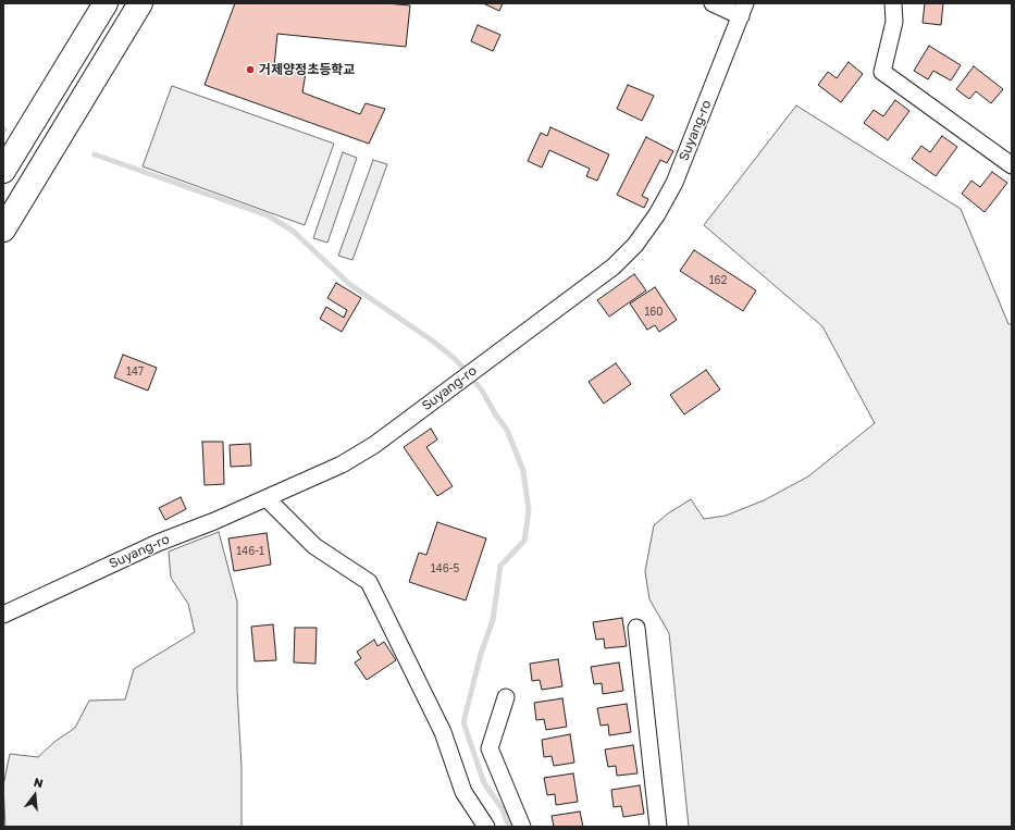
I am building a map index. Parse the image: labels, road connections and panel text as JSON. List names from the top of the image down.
{
  "streets": {
    "street": ["Suyang-ro"]
  },
  "places": ["거제양정초등학교"],
  "house_numbers": [
    "162",
    "160",
    "147",
    "146-1",
    "146-5"
  ],
  "north": "top"
}
